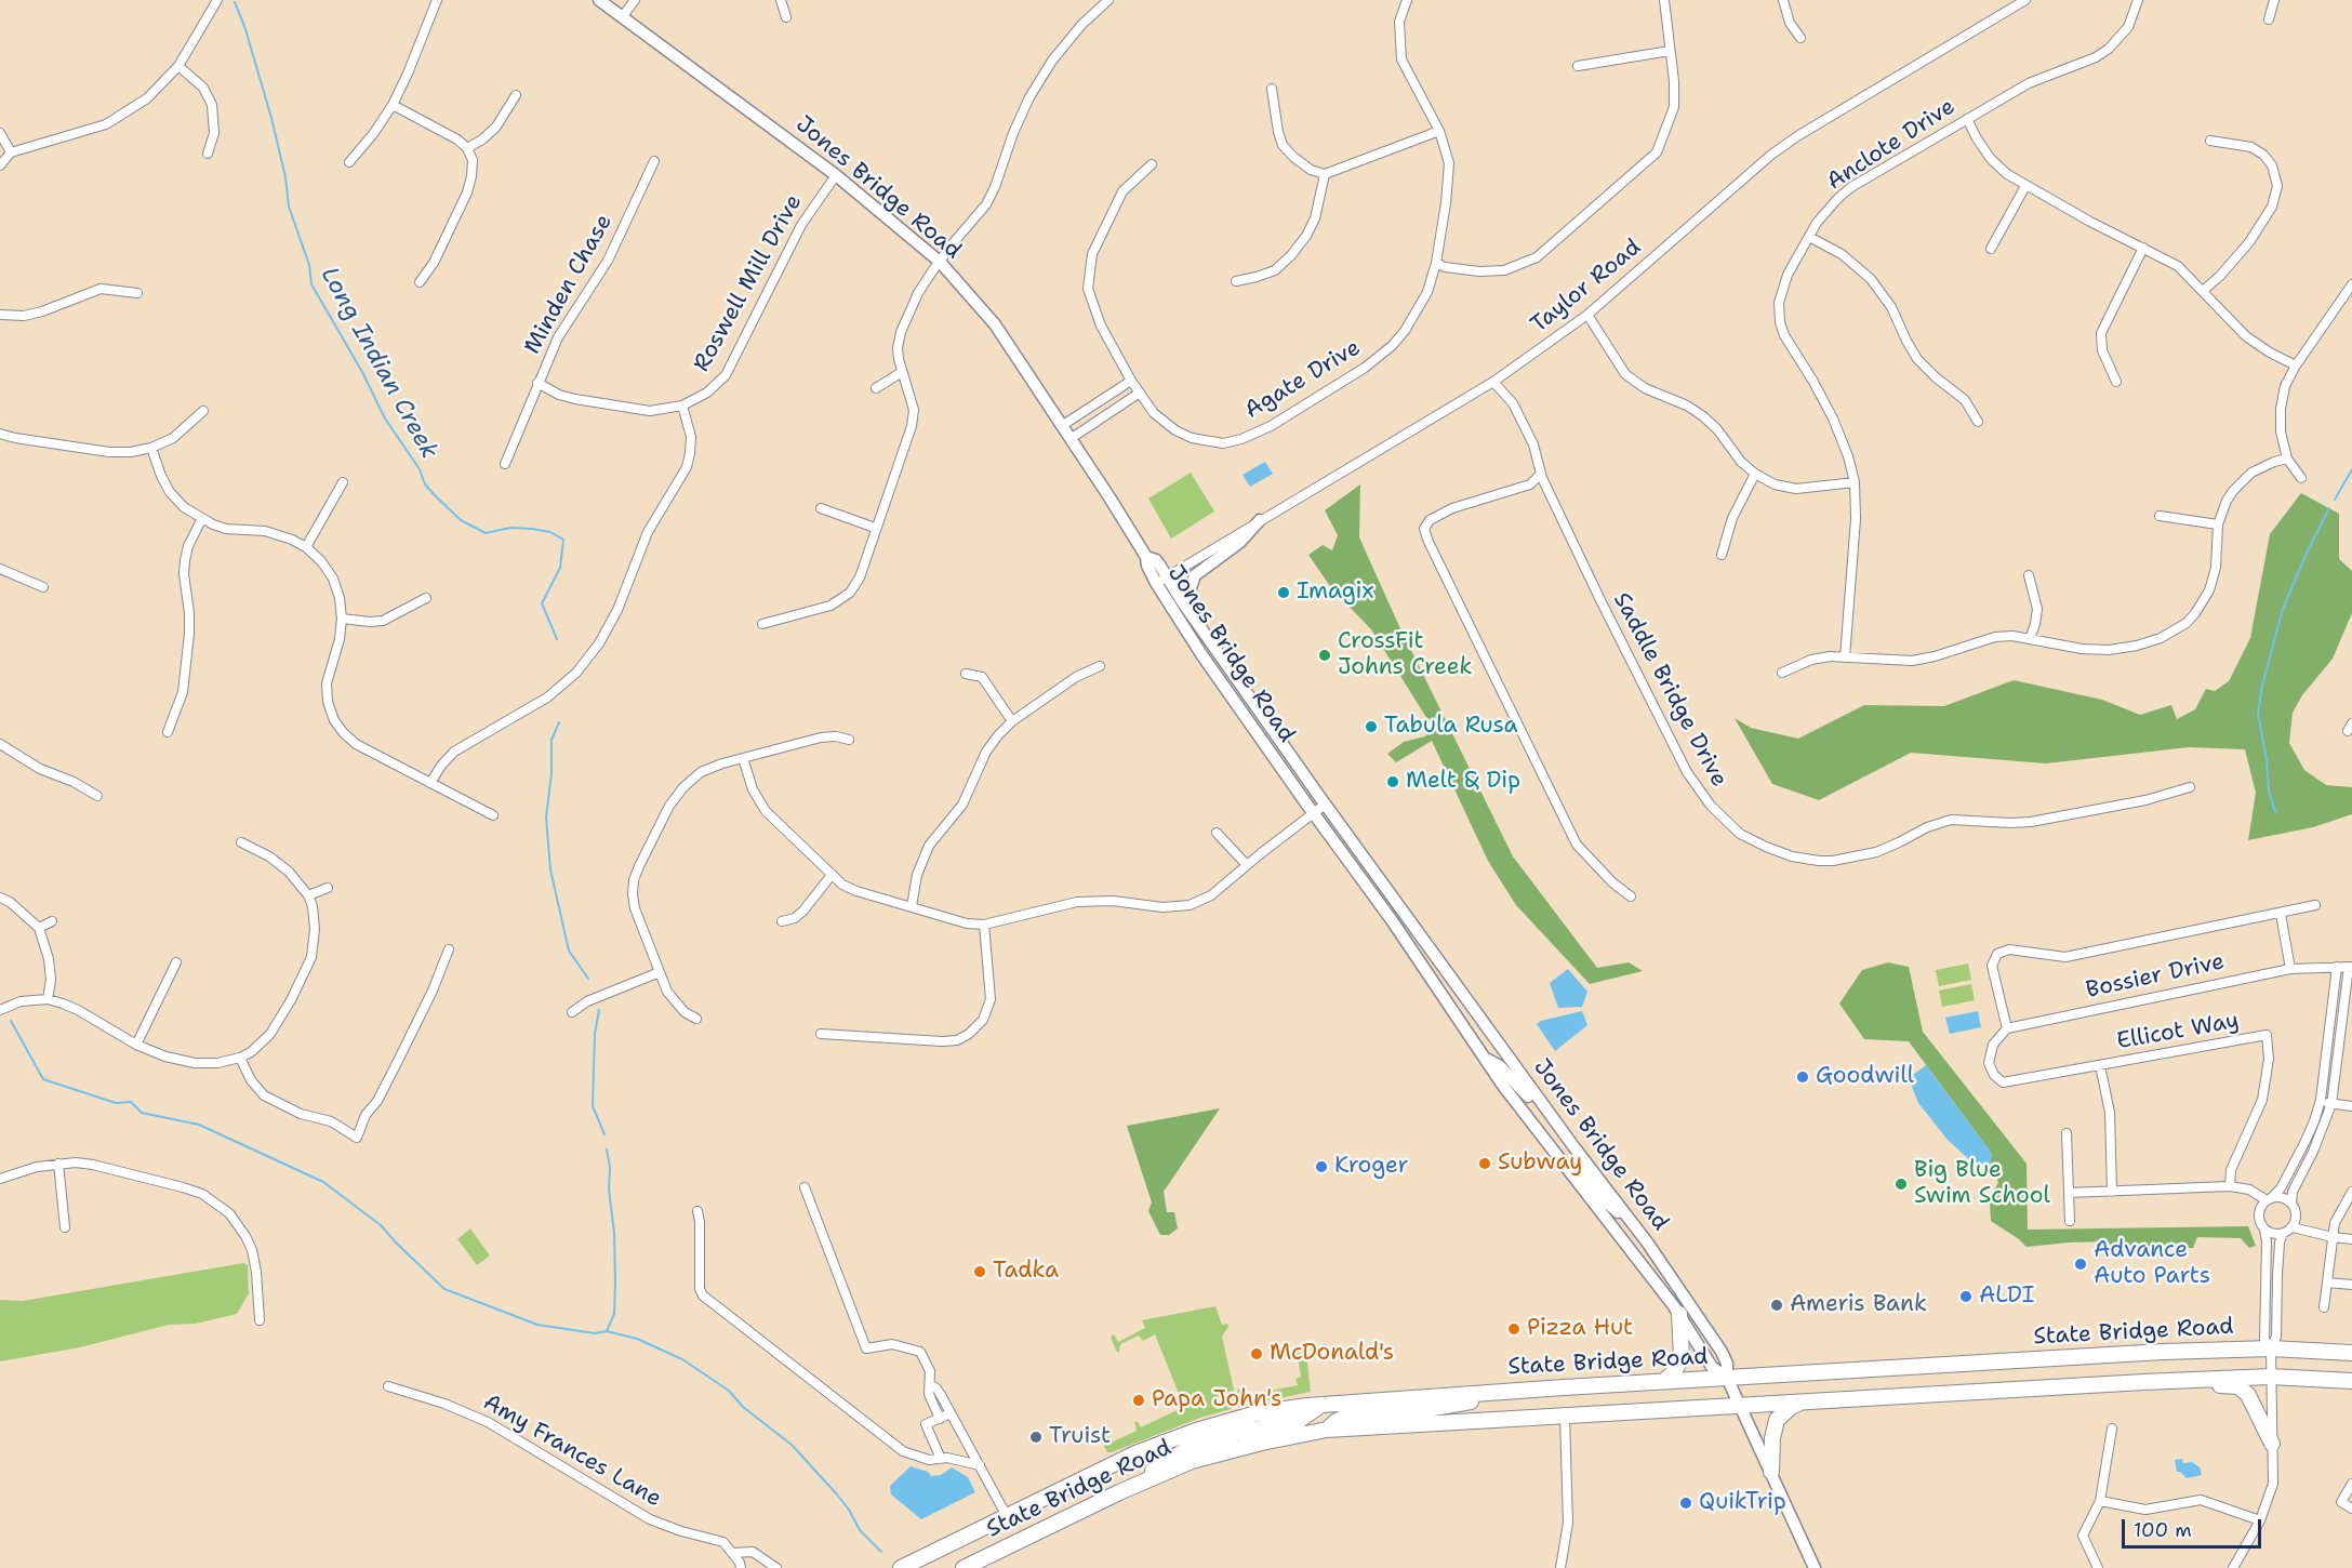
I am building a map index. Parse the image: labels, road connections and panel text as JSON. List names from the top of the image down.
{
  "streets": {
    "highway": ["State Bridge Road"],
    "main road": ["Jones Bridge Road"],
    "street": [
      "Anclote Drive",
      "Roswell Mill Drive",
      "Minden Chase",
      "Taylor Road",
      "Agate Drive",
      "Saddle Bridge Drive",
      "Bossier Drive",
      "Ellicot Way",
      "Amy Frances Lane"
    ]
  },
  "crossings": [
    ["Jones Bridge Road", "Roswell Mill Drive"],
    ["Jones Bridge Road", "Taylor Road"],
    ["Jones Bridge Road", "State Bridge Road"],
    ["Roswell Mill Drive", "Minden Chase"],
    ["Taylor Road", "Saddle Bridge Drive"],
    ["Bossier Drive", "Ellicot Way"]
  ],
  "water": ["Long Indian Creek"],
  "places": [
    "Imagix",
    "CrossFit Johns Creek",
    "Tabula Rusa",
    "Melt & Dip",
    "Goodwill",
    "Subway",
    "Kroger",
    "Big Blue Swim School",
    "Advance Auto Parts",
    "Tadka",
    "ALDI",
    "Ameris Bank",
    "Pizza Hut",
    "McDonald's",
    "Papa John's",
    "Truist",
    "QuikTrip"
  ],
  "scale_bar": "100 m"
}
